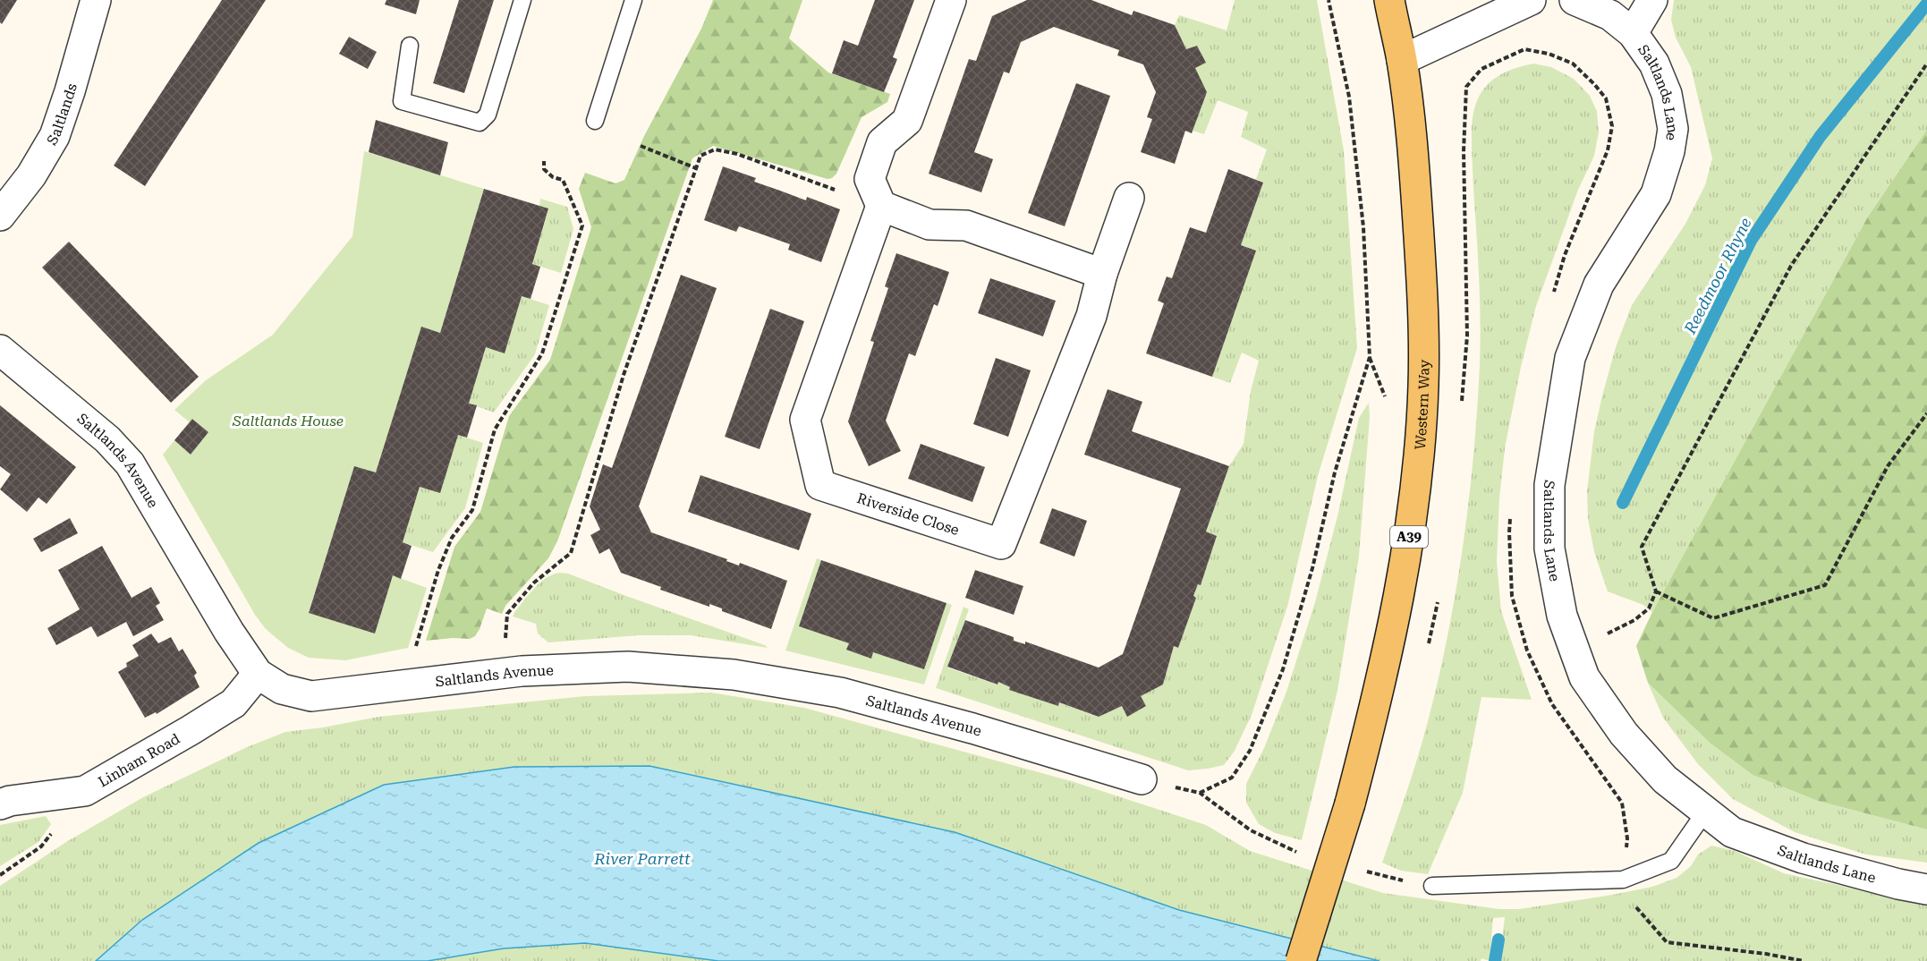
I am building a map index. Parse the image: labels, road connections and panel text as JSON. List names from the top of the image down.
{
  "streets": {
    "main road": ["Western Way", "A39"],
    "street": [
      "Saltlands Lane",
      "Saltlands",
      "Saltlands Avenue",
      "Riverside Close",
      "Linham Road"
    ]
  },
  "crossings": [
    ["Saltlands Avenue", "Linham Road"]
  ],
  "water": ["Reedmoor Rhyne", "River Parrett"],
  "parks": ["Saltlands House"]
}
